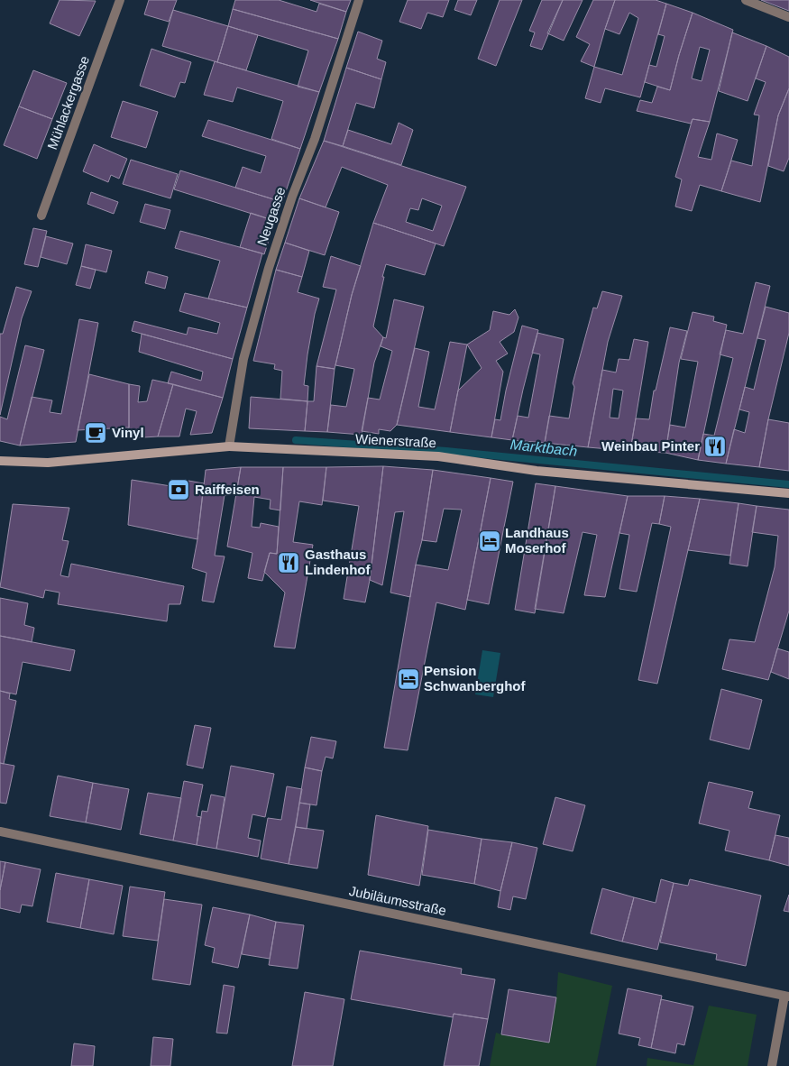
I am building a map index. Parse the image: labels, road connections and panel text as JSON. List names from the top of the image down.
{
  "streets": {
    "street": [
      "Mühlackergasse",
      "Neugasse",
      "Wienerstraße",
      "Jubiläumsstraße"
    ]
  },
  "crossings": [
    ["Neugasse", "Wienerstraße"]
  ],
  "water": ["Marktbach"],
  "places": {
    "cafe": ["Vinyl"],
    "restaurant": ["Weinbau Pinter", "Gasthaus Lindenhof"],
    "bank": ["Raiffeisen"],
    "hotel": ["Landhaus Moserhof", "Pension Schwanberghof"]
  }
}
